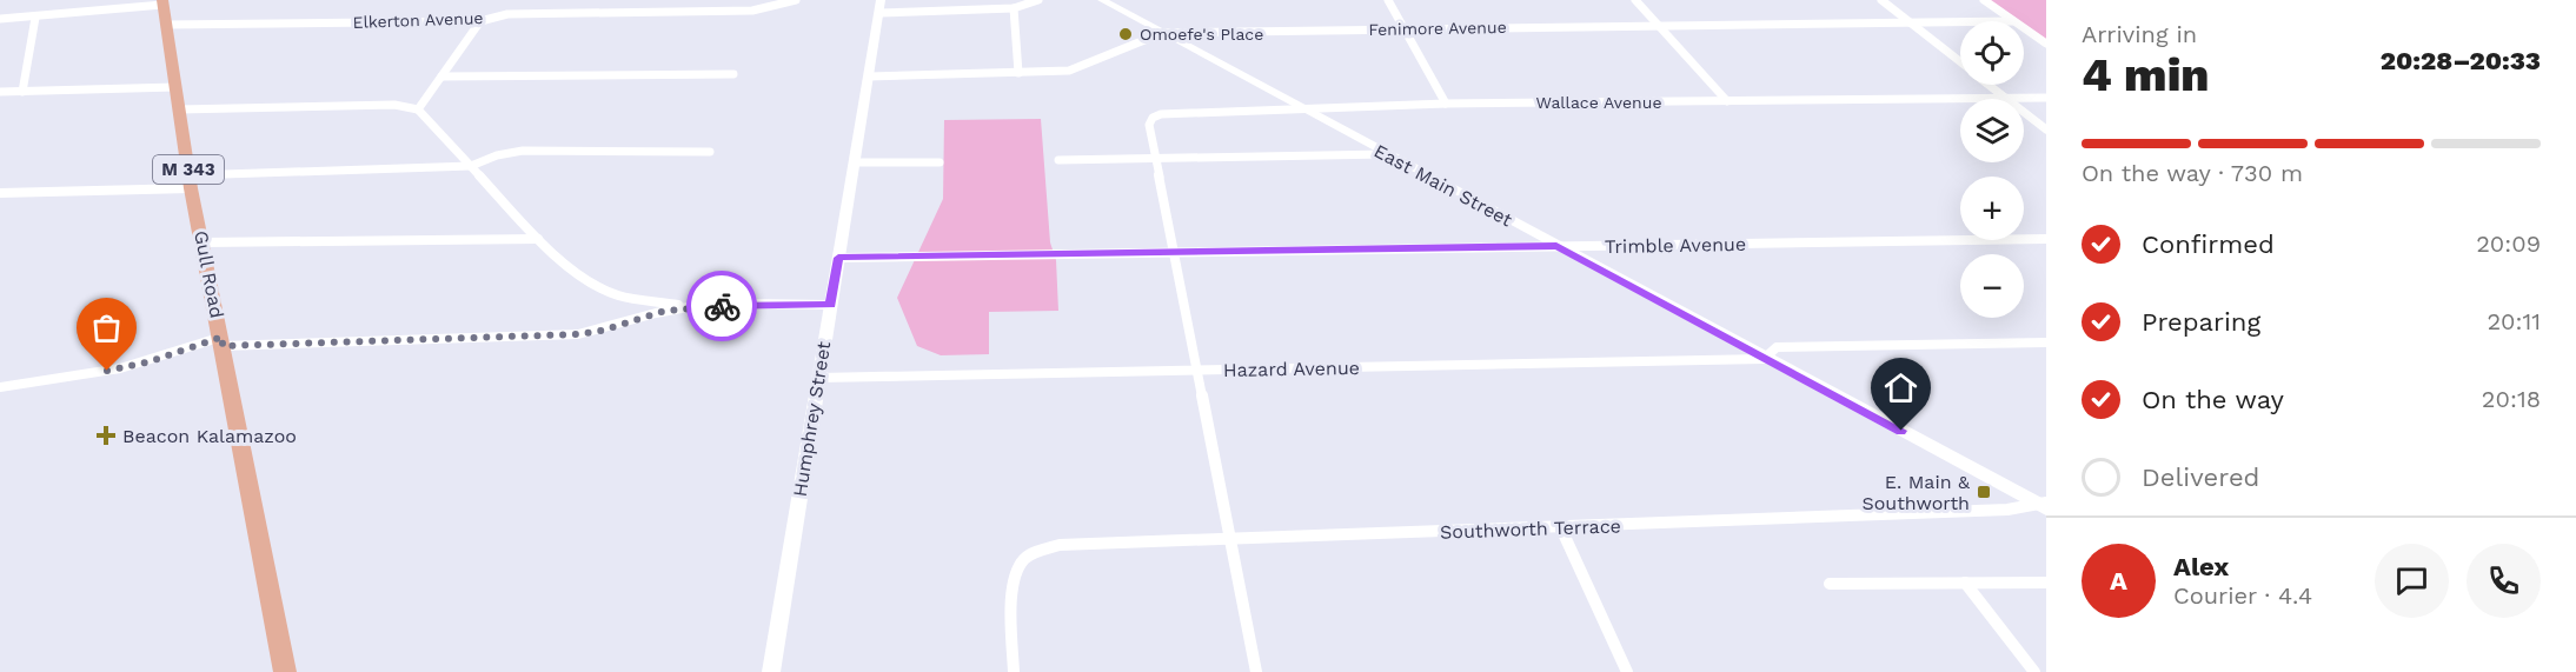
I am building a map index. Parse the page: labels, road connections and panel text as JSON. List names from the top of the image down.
{
  "streets": {
    "main road": ["M 343", "Gull Road"],
    "street": [
      "Elkerton Avenue",
      "Fenimore Avenue",
      "Wallace Avenue",
      "East Main Street",
      "Trimble Avenue",
      "Hazard Avenue",
      "Humphrey Street",
      "Southworth Terrace"
    ]
  },
  "crossings": [
    ["Elkerton Avenue", "Gull Road"],
    ["Fenimore Avenue", "East Main Street"],
    ["Fenimore Avenue", "Humphrey Street"],
    ["Wallace Avenue", "East Main Street"],
    ["East Main Street", "Trimble Avenue"],
    ["East Main Street", "Hazard Avenue"],
    ["East Main Street", "Southworth Terrace"],
    ["Trimble Avenue", "Humphrey Street"],
    ["Hazard Avenue", "Humphrey Street"]
  ],
  "places": {
    "other": ["Omoefe's Place"],
    "health": ["Beacon Kalamazoo"],
    "transit": ["E. Main & Southworth"]
  },
  "page": {
    "heading": ["4 min", "Arriving in", "20:28–20:33"],
    "panel": ["Alex", "Courier · 4.4"],
    "map_buttons": ["+", "−"],
    "bar": "On the way · 730 m",
    "list": [
      ["Confirmed", "20:09"],
      ["Preparing", "20:11"],
      ["On the way", "20:18"],
      "Delivered"
    ],
    "round": "A"
  }
}
